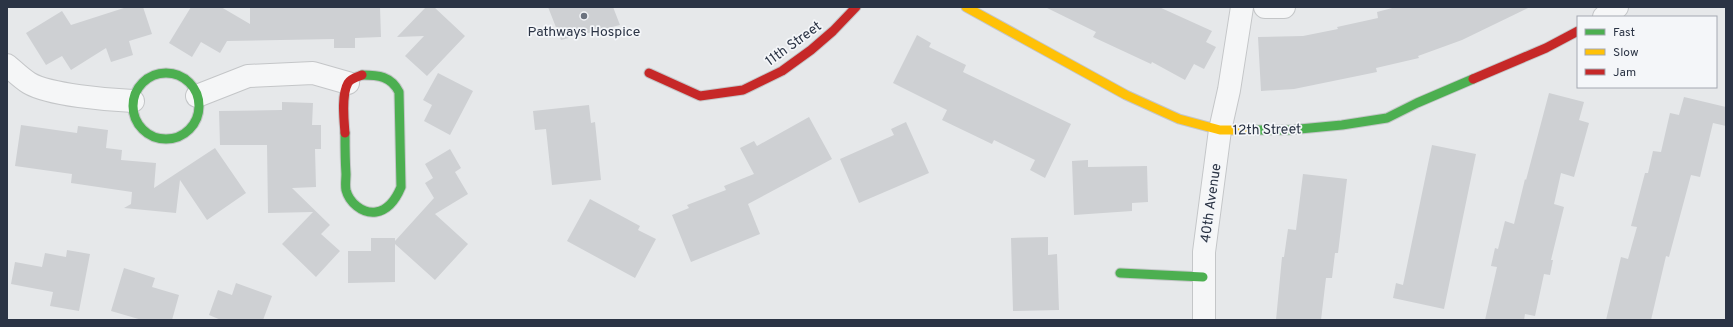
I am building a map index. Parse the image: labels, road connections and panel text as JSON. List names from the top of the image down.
{
  "streets": {
    "street": ["11th Street", "12th Street", "40th Avenue"]
  },
  "crossings": [
    ["12th Street", "40th Avenue"]
  ],
  "places": ["Pathways Hospice"],
  "legend": ["Fast", "Slow", "Jam"]
}
